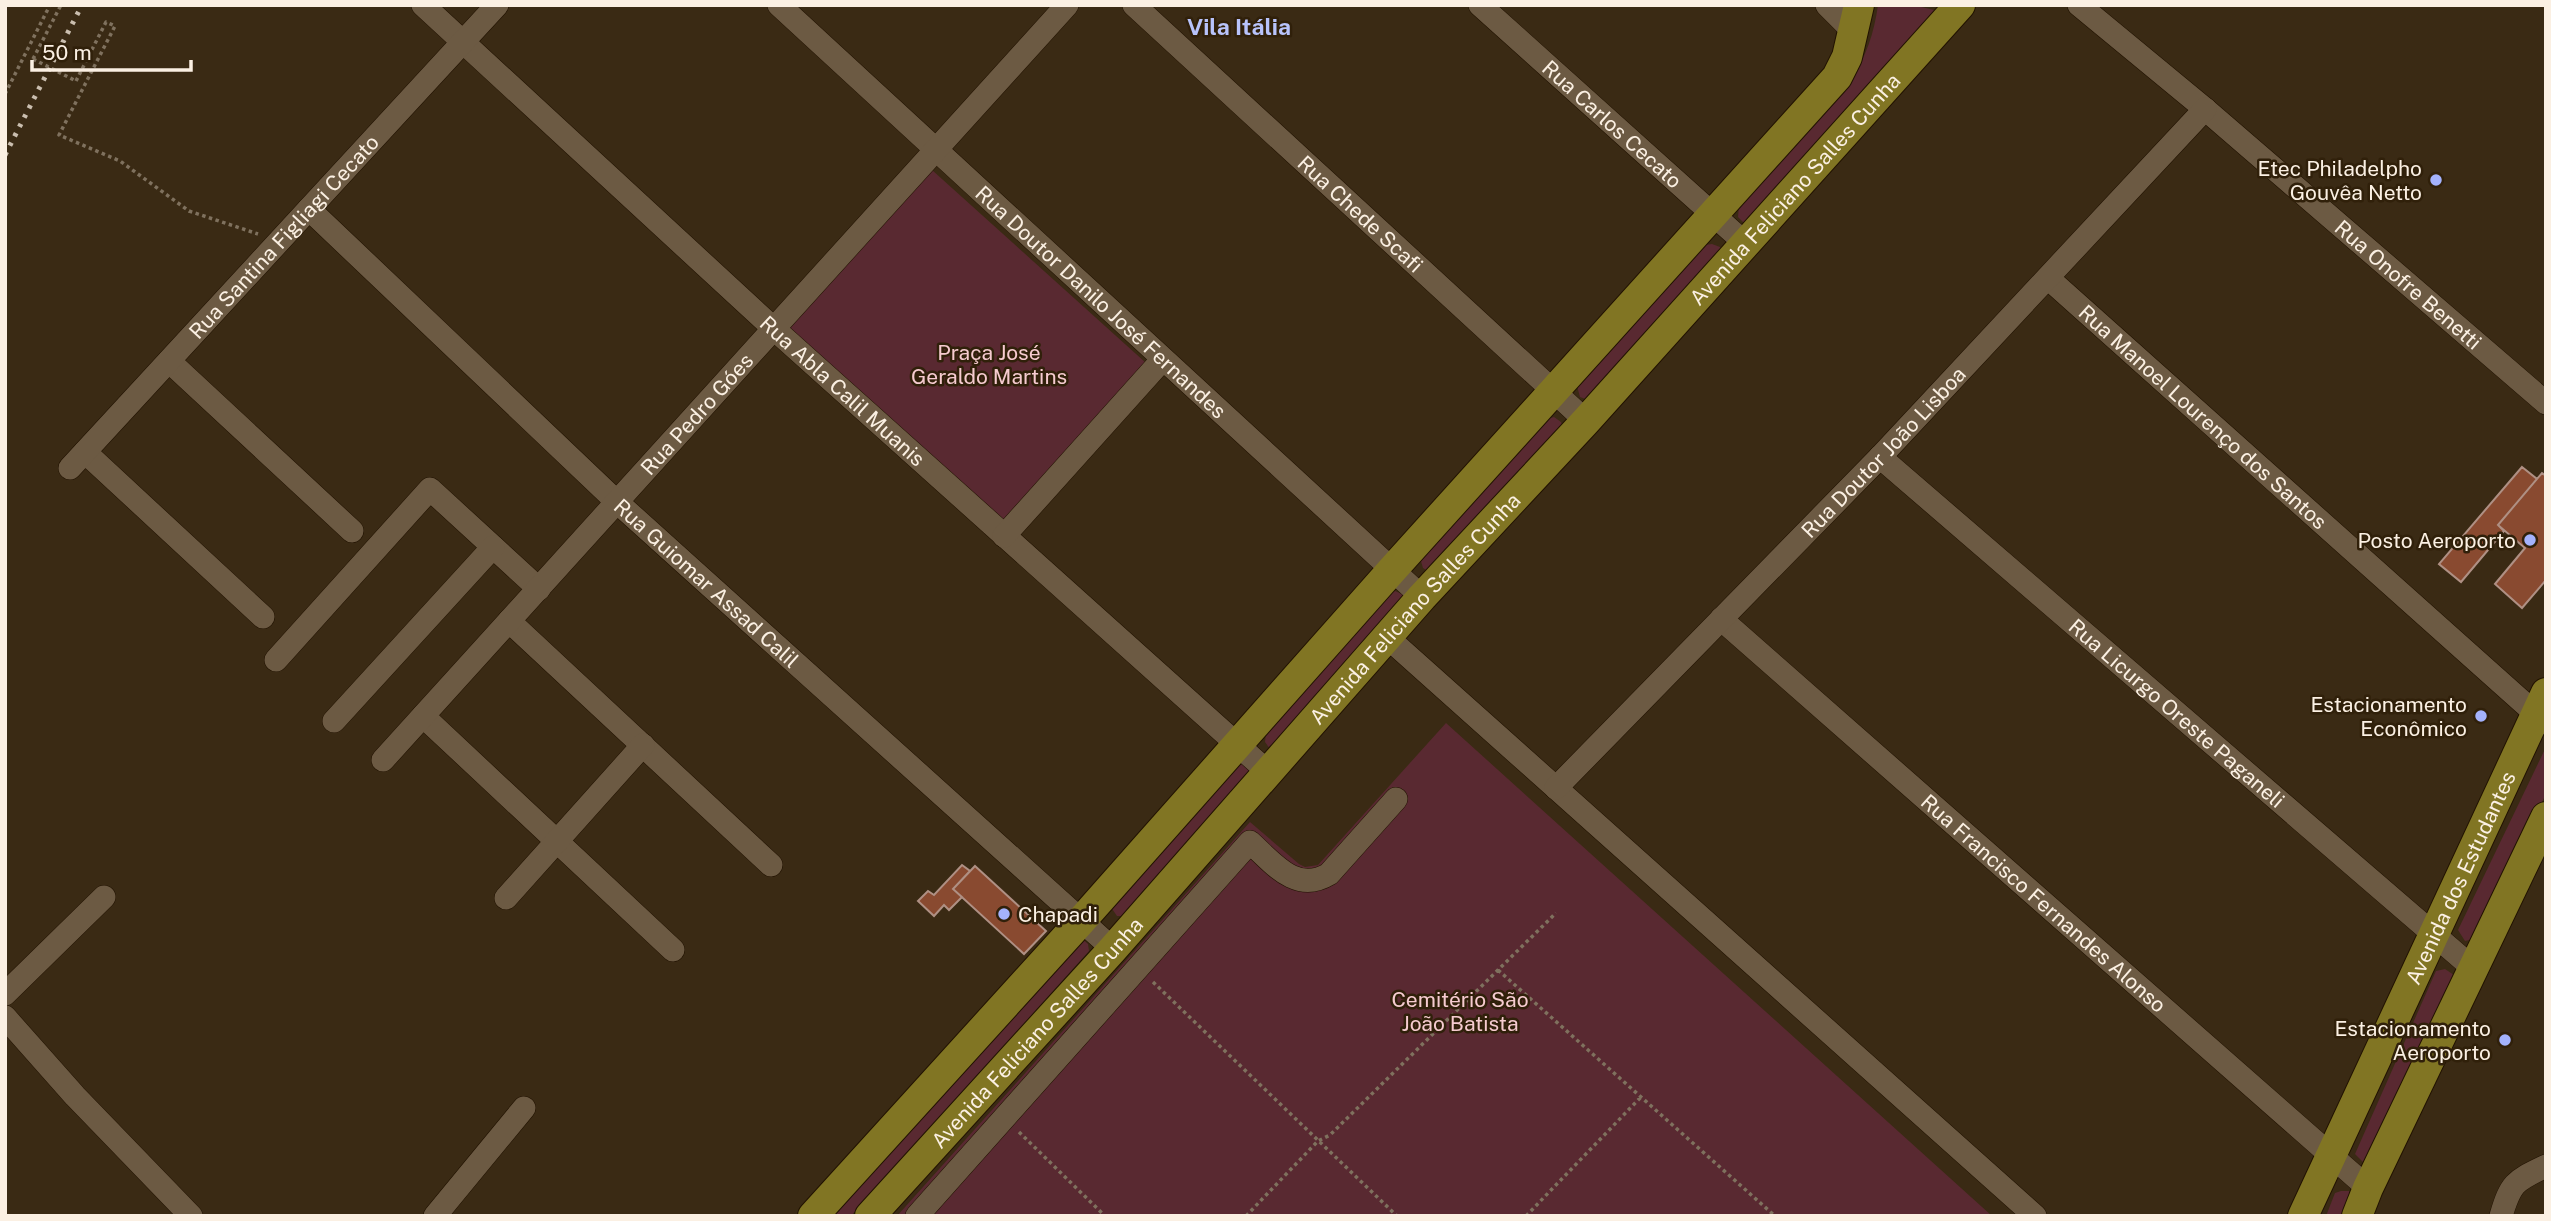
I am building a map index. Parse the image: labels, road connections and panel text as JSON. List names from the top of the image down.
{
  "streets": {
    "main road": ["Avenida Feliciano Salles Cunha", "Avenida dos Estudantes"],
    "street": [
      "Rua Carlos Cecato",
      "Rua Chede Scafi",
      "Rua Santina Figliagi Cecato",
      "Rua Onofre Benetti",
      "Rua Doutor Danilo José Fernandes",
      "Rua Abla Calil Muanis",
      "Rua Pedro Góes",
      "Rua Manoel Lourenço dos Santos",
      "Rua Doutor João Lisboa",
      "Rua Guiomar Assad Calil",
      "Rua Licurgo Oreste Paganeli",
      "Rua Francisco Fernandes Alonso"
    ]
  },
  "crossings": [
    ["Rua Carlos Cecato", "Avenida Feliciano Salles Cunha"],
    ["Avenida Feliciano Salles Cunha", "Rua Chede Scafi"],
    ["Avenida Feliciano Salles Cunha", "Rua Doutor Danilo José Fernandes"],
    ["Avenida Feliciano Salles Cunha", "Rua Abla Calil Muanis"],
    ["Avenida Feliciano Salles Cunha", "Rua Guiomar Assad Calil"],
    ["Rua Santina Figliagi Cecato", "Rua Abla Calil Muanis"],
    ["Rua Santina Figliagi Cecato", "Rua Guiomar Assad Calil"],
    ["Rua Onofre Benetti", "Rua Doutor João Lisboa"],
    ["Rua Doutor Danilo José Fernandes", "Rua Pedro Góes"],
    ["Rua Abla Calil Muanis", "Rua Pedro Góes"],
    ["Rua Pedro Góes", "Rua Guiomar Assad Calil"],
    ["Rua Manoel Lourenço dos Santos", "Rua Doutor João Lisboa"],
    ["Rua Manoel Lourenço dos Santos", "Avenida dos Estudantes"],
    ["Rua Doutor João Lisboa", "Rua Licurgo Oreste Paganeli"],
    ["Rua Doutor João Lisboa", "Rua Francisco Fernandes Alonso"],
    ["Rua Licurgo Oreste Paganeli", "Avenida dos Estudantes"],
    ["Avenida dos Estudantes", "Rua Francisco Fernandes Alonso"]
  ],
  "districts": ["Vila Itália"],
  "parks": ["Praça José Geraldo Martins", "Cemitério São João Batista"],
  "places": [
    "Etec Philadelpho Gouvêa Netto",
    "Posto Aeroporto",
    "Estacionamento Econômico",
    "Chapadi",
    "Estacionamento Aeroporto"
  ],
  "scale_bar": "50 m"
}
